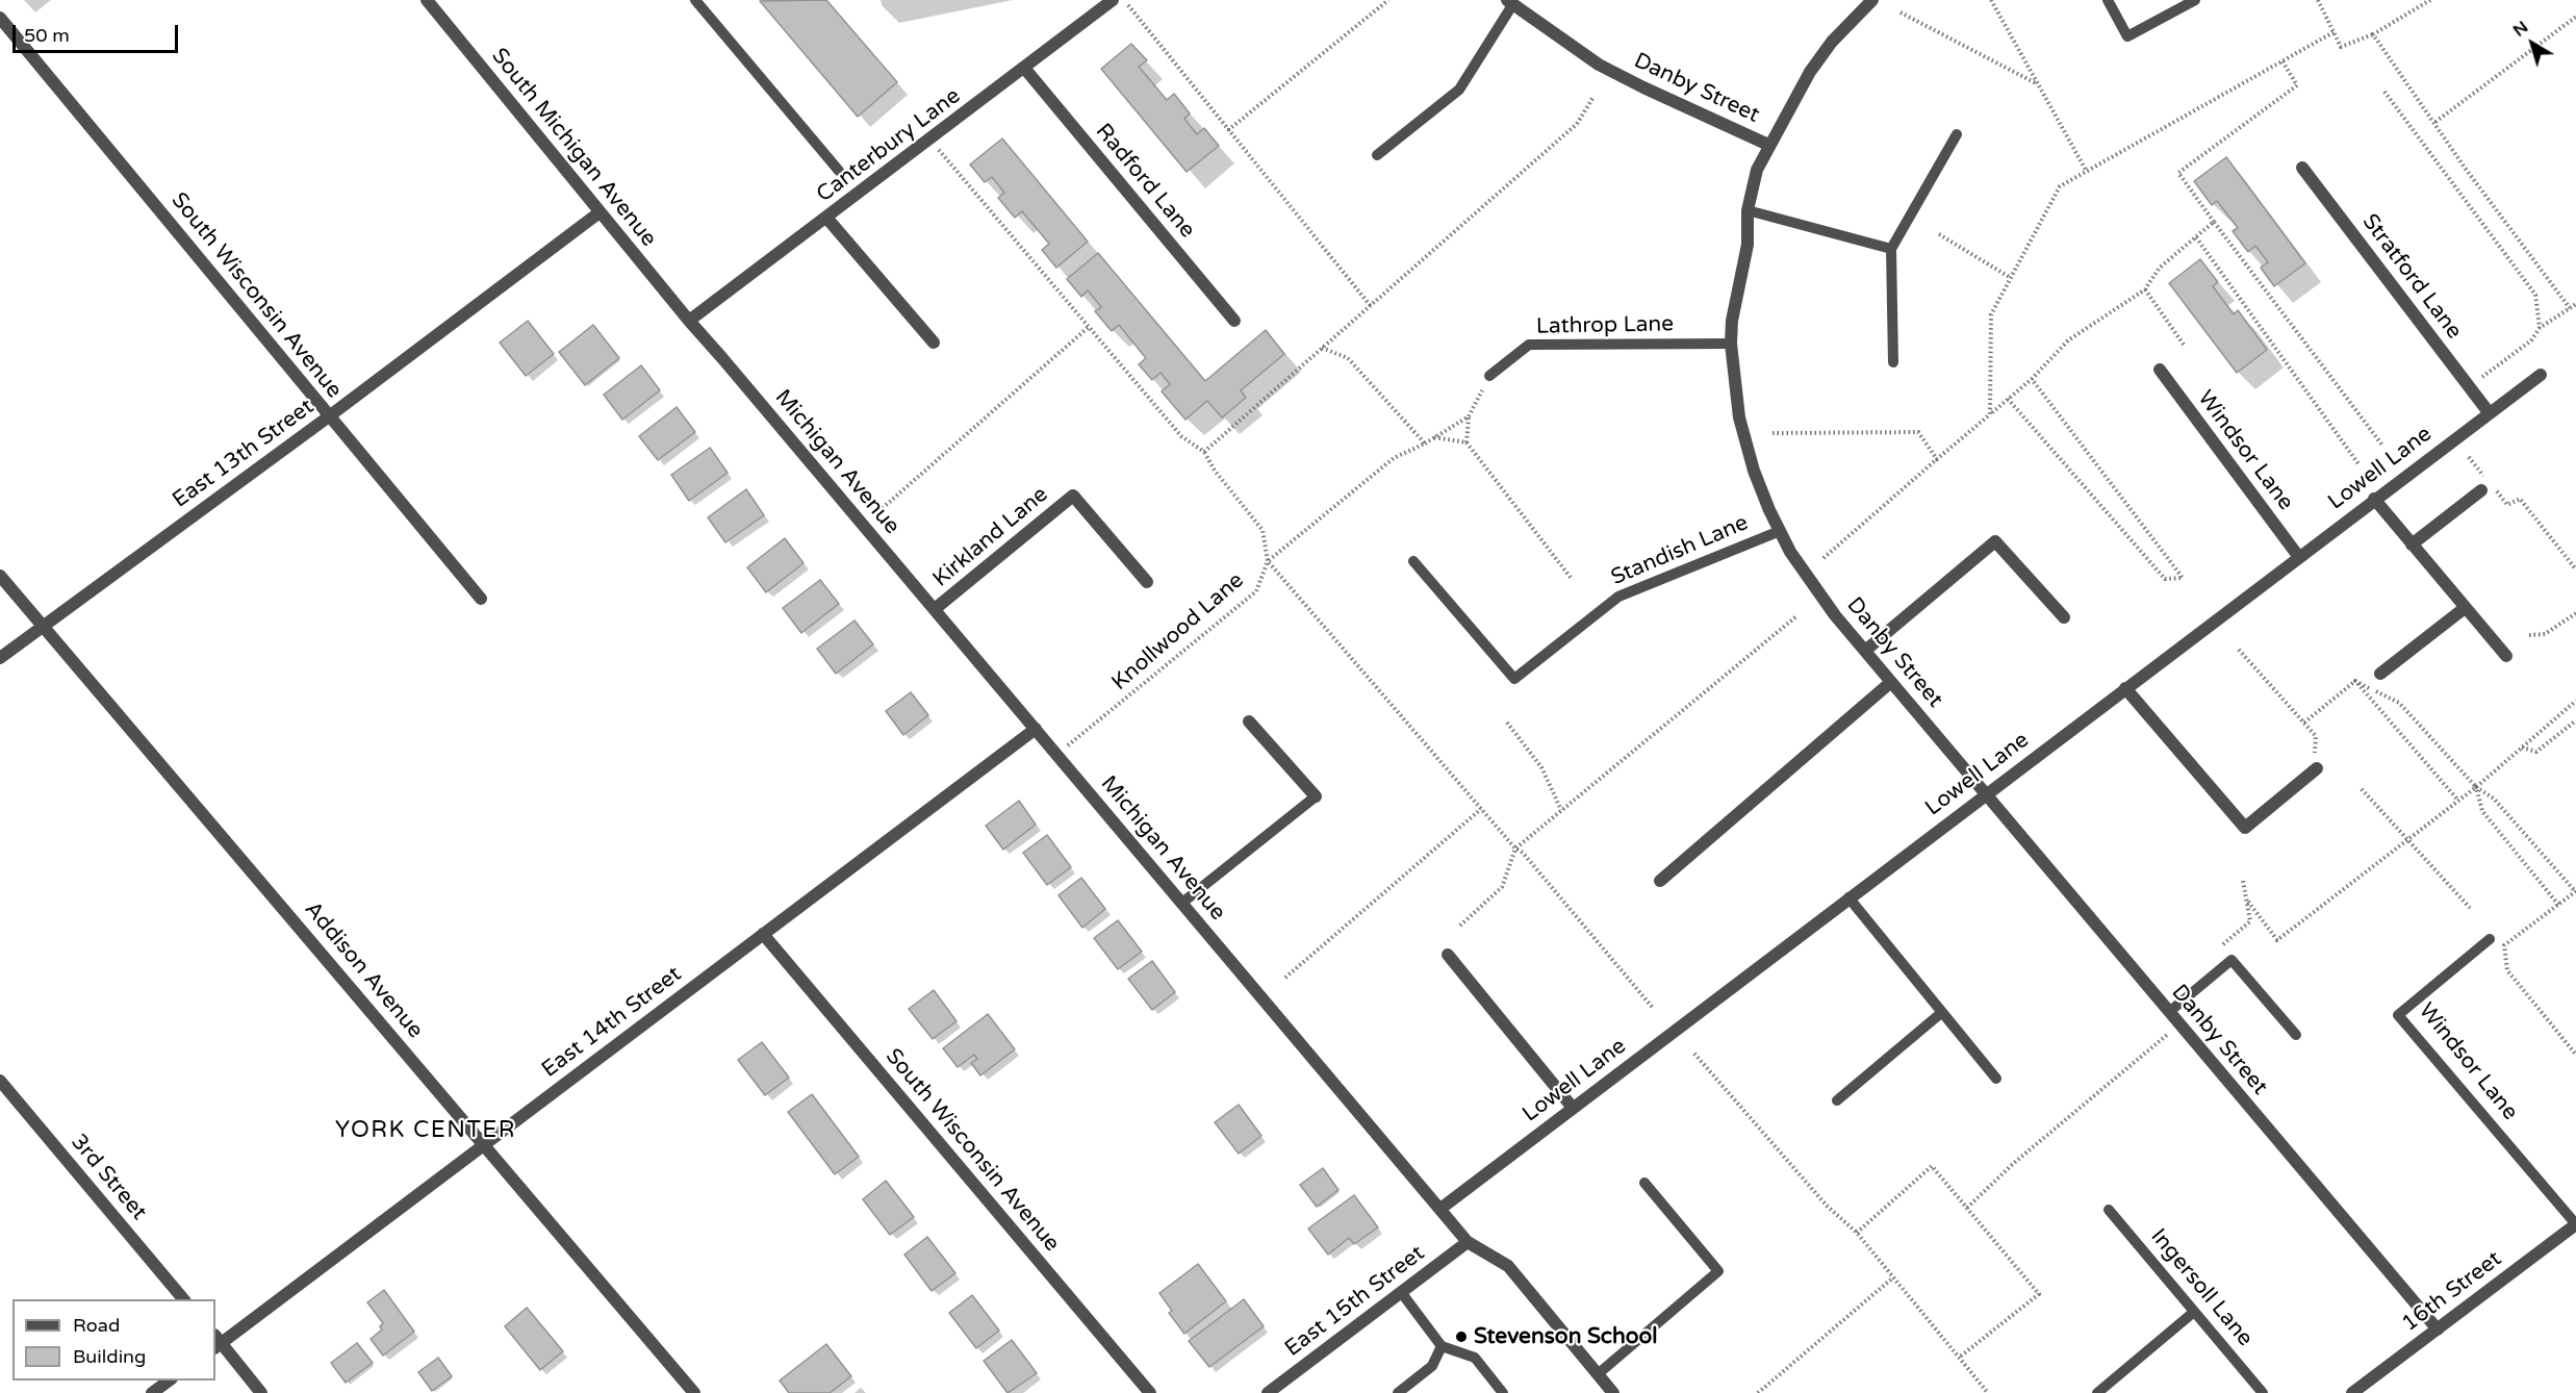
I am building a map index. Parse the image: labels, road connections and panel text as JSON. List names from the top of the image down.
{
  "streets": {
    "street": [
      "Danby Street",
      "Canterbury Lane",
      "South Michigan Avenue",
      "Radford Lane",
      "Stratford Lane",
      "South Wisconsin Avenue",
      "Windsor Lane",
      "East 13th Street",
      "Michigan Avenue",
      "Lowell Lane",
      "Kirkland Lane",
      "Addison Avenue",
      "East 14th Street",
      "3rd Street",
      "16th Street",
      "East 15th Street"
    ],
    "lane": ["Lathrop Lane", "Standish Lane", "Ingersoll Lane"],
    "path": ["Knollwood Lane"]
  },
  "crossings": [
    ["Danby Street", "Lathrop Lane"],
    ["Danby Street", "Lowell Lane"],
    ["Danby Street", "Standish Lane"],
    ["Danby Street", "16th Street"],
    ["Canterbury Lane", "South Michigan Avenue"],
    ["Canterbury Lane", "Radford Lane"],
    ["Canterbury Lane", "Michigan Avenue"],
    ["South Michigan Avenue", "East 13th Street"],
    ["South Michigan Avenue", "Michigan Avenue"],
    ["Stratford Lane", "Lowell Lane"],
    ["South Wisconsin Avenue", "East 13th Street"],
    ["South Wisconsin Avenue", "East 14th Street"],
    ["Windsor Lane", "Lowell Lane"],
    ["Windsor Lane", "16th Street"],
    ["East 13th Street", "Addison Avenue"],
    ["Michigan Avenue", "Lowell Lane"],
    ["Michigan Avenue", "Kirkland Lane"],
    ["Michigan Avenue", "Knollwood Lane"],
    ["Michigan Avenue", "East 14th Street"],
    ["Michigan Avenue", "East 15th Street"],
    ["Addison Avenue", "East 14th Street"]
  ],
  "districts": ["YORK CENTER"],
  "places": ["Stevenson School"],
  "legend": ["Road", "Building"],
  "scale_bar": "50 m",
  "north": "top left"
}
